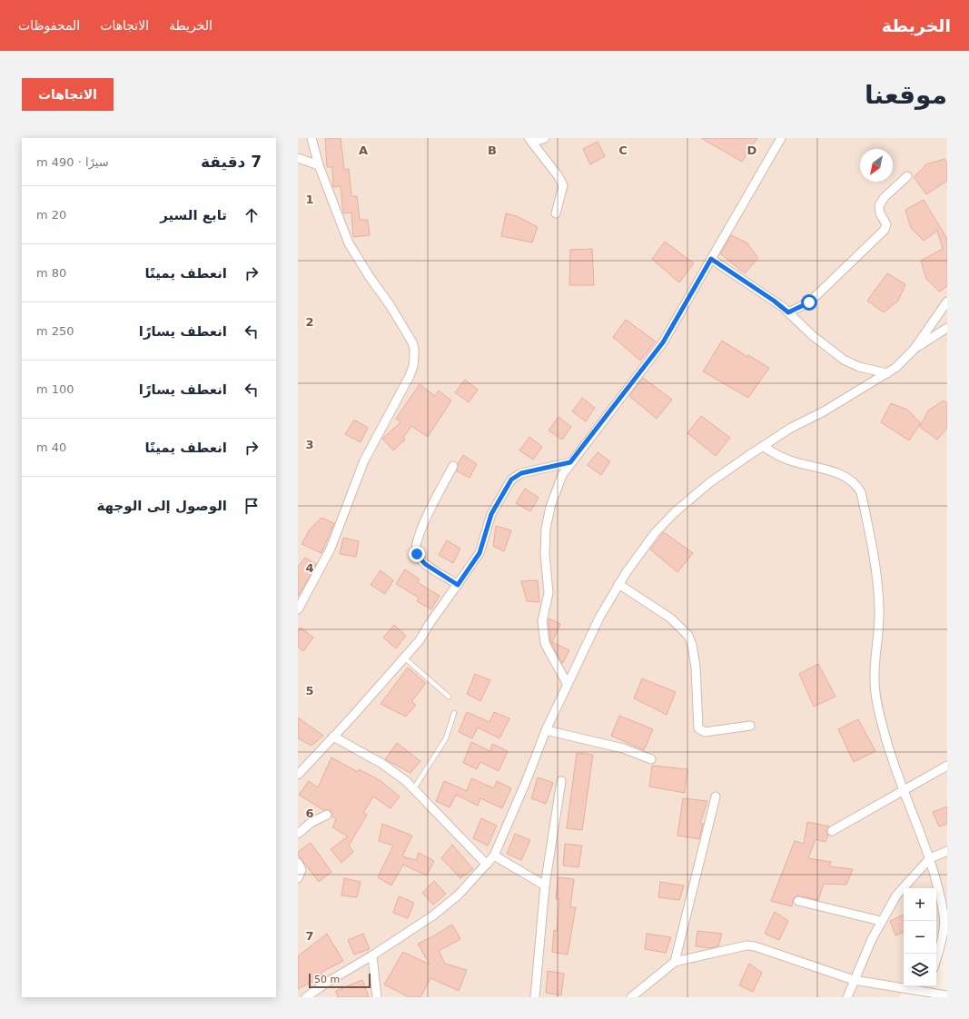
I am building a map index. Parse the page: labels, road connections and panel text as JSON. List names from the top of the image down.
{
  "scale_bar": "50 m",
  "north": "bottom left",
  "page": {
    "header": "الخريطة",
    "nav": ["الخريطة", "الاتجاهات", "المحفوظات"],
    "buttons": "الاتجاهات",
    "title": "موقعنا",
    "heading": ["7 دقيقة", "سيرًا · 490 m"],
    "list": [
      ["تابع السير", "20 m"],
      ["انعطف يمينًا", "80 m"],
      ["انعطف يسارًا", "250 m"],
      ["انعطف يسارًا", "100 m"],
      ["انعطف يمينًا", "40 m"],
      "الوصول إلى الوجهة"
    ],
    "map_buttons": ["+", "−"],
    "scale": "50 m"
  },
  "grid": {
    "columns": [
      "A",
      "B",
      "C",
      "D"
    ],
    "rows": [
      "1",
      "2",
      "3",
      "4",
      "5",
      "6",
      "7"
    ]
  }
}
